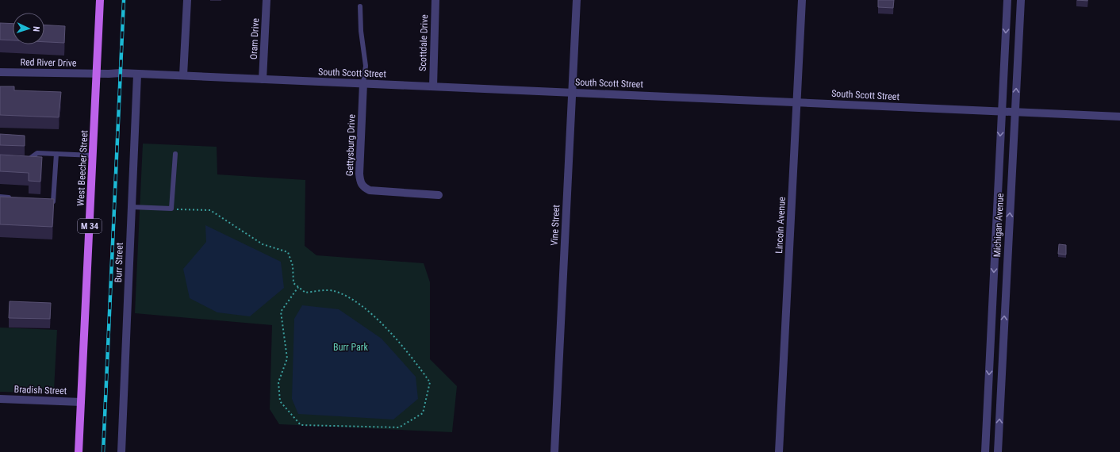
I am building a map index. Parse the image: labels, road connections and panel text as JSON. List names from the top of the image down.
{
  "streets": {
    "main road": ["West Beecher Street", "M 34"],
    "street": [
      "Oram Drive",
      "Scottdale Drive",
      "Red River Drive",
      "South Scott Street",
      "Gettysburg Drive",
      "Vine Street",
      "Lincoln Avenue",
      "Michigan Avenue",
      "Burr Street",
      "Bradish Street"
    ]
  },
  "crossings": [
    ["Oram Drive", "South Scott Street"],
    ["Scottdale Drive", "South Scott Street"],
    ["Red River Drive", "South Scott Street"],
    ["Red River Drive", "West Beecher Street"],
    ["South Scott Street", "Gettysburg Drive"],
    ["South Scott Street", "West Beecher Street"],
    ["South Scott Street", "Vine Street"],
    ["South Scott Street", "Lincoln Avenue"],
    ["South Scott Street", "Michigan Avenue"],
    ["South Scott Street", "Burr Street"],
    ["West Beecher Street", "Bradish Street"]
  ],
  "parks": ["Burr Park"],
  "north": "right"
}
